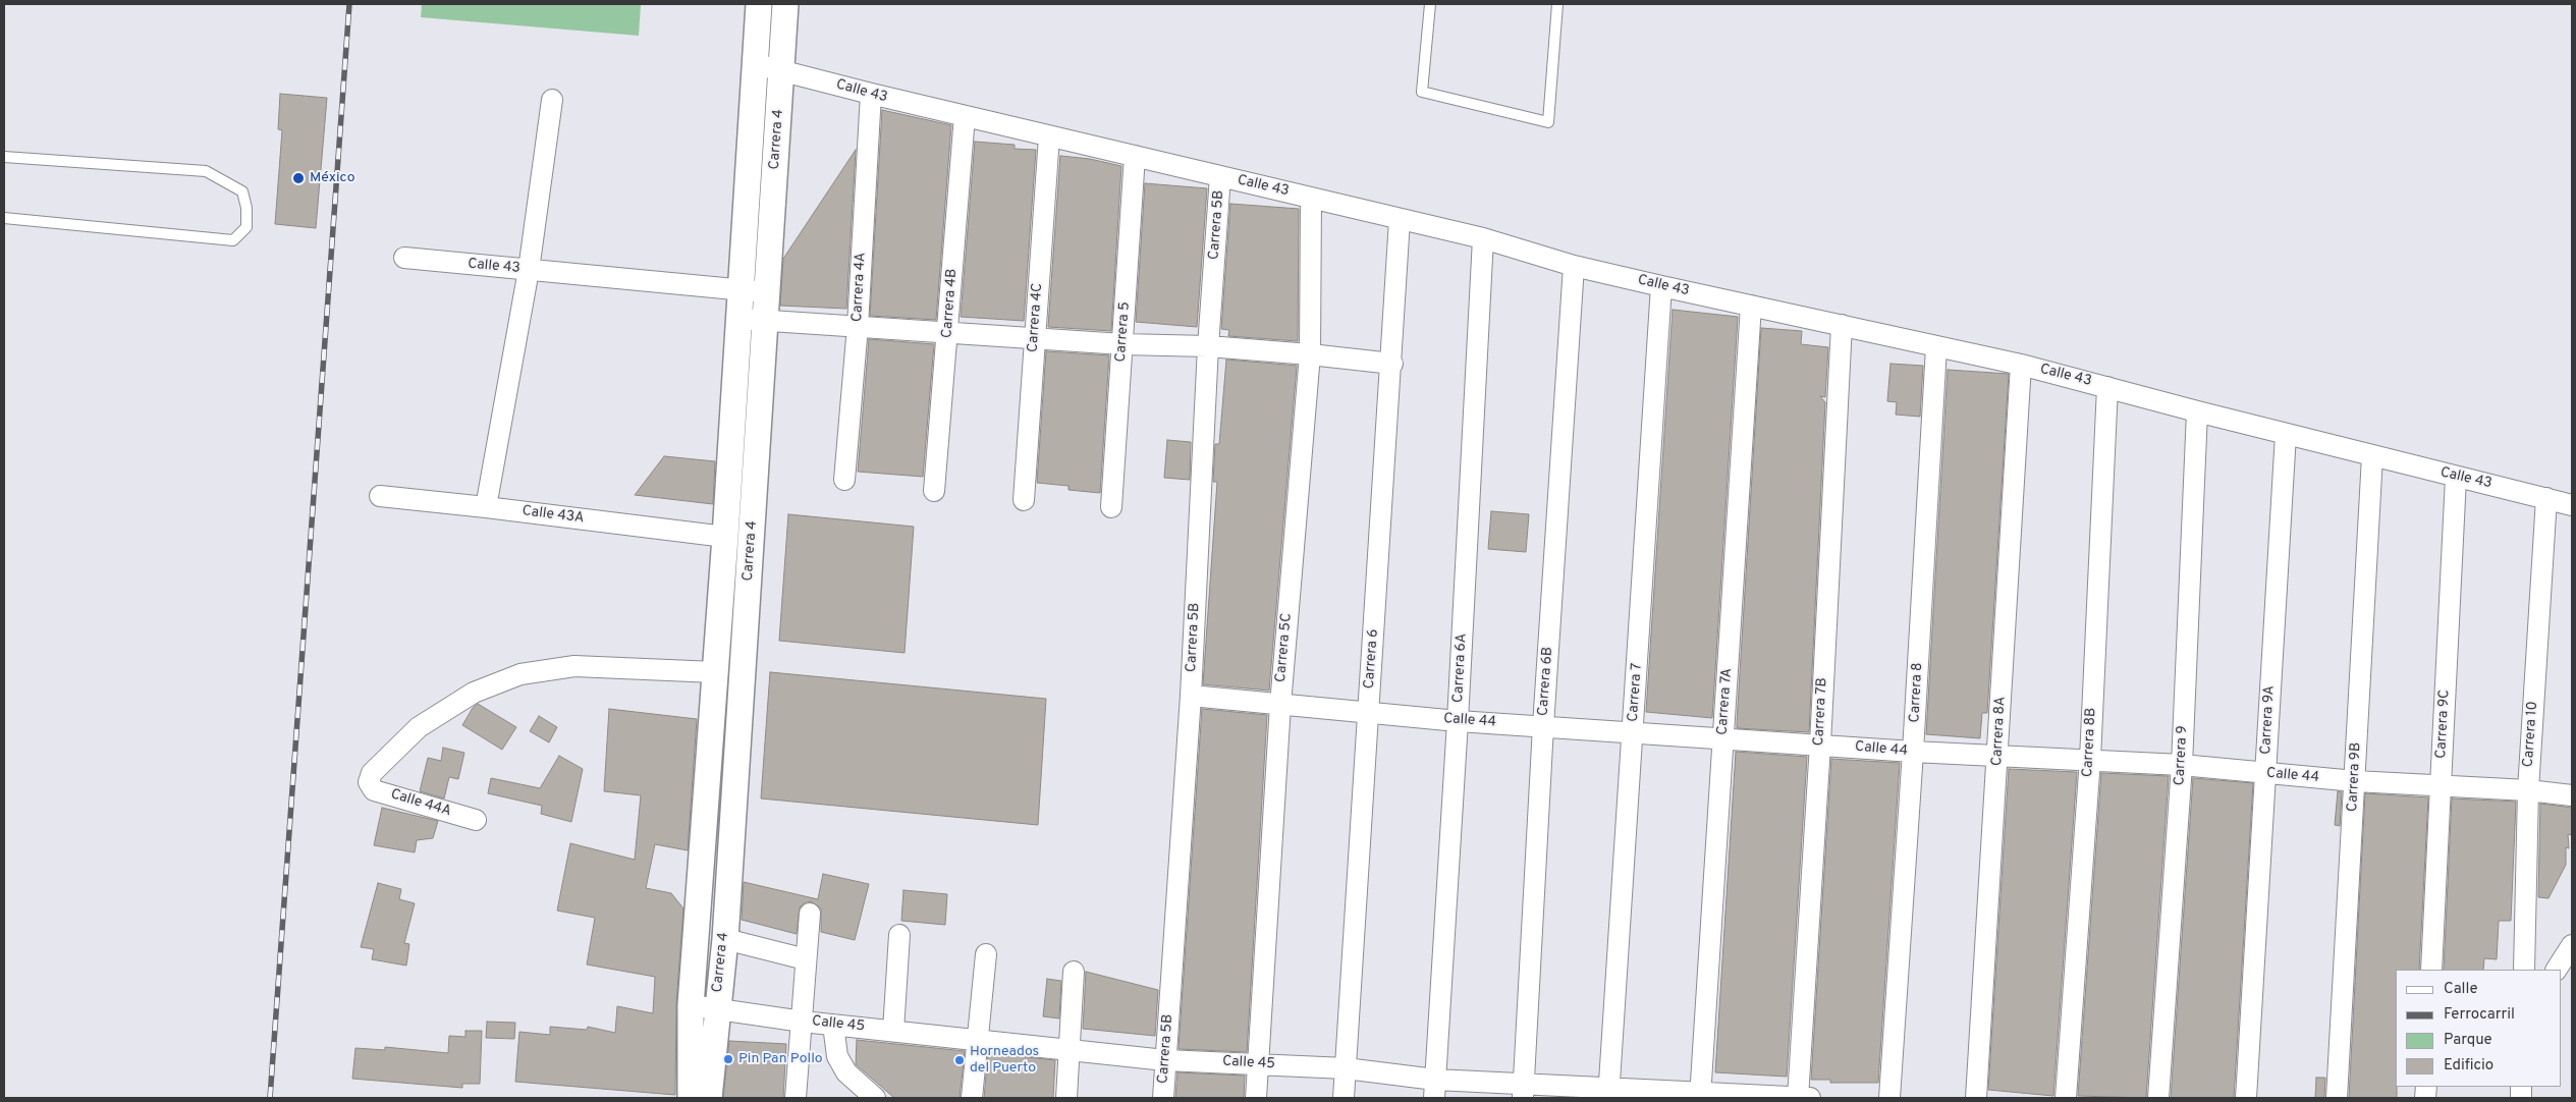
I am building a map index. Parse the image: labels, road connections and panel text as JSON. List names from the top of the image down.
{
  "streets": {
    "street": [
      "Calle 43",
      "Carrera 4",
      "Carrera 5B",
      "Carrera 4A",
      "Carrera 4B",
      "Carrera 4C",
      "Carrera 5",
      "Calle 43A",
      "Carrera 5C",
      "Carrera 6",
      "Carrera 6A",
      "Carrera 6B",
      "Carrera 7",
      "Carrera 8",
      "Carrera 7A",
      "Carrera 7B",
      "Carrera 9A",
      "Calle 44",
      "Carrera 9C",
      "Carrera 8A",
      "Carrera 10",
      "Carrera 8B",
      "Carrera 9",
      "Carrera 9B",
      "Calle 44A",
      "Calle 45"
    ]
  },
  "crossings": [
    ["Calle 43", "Carrera 4"],
    ["Calle 43", "Carrera 5B"],
    ["Calle 43", "Carrera 4A"],
    ["Calle 43", "Carrera 4B"],
    ["Calle 43", "Carrera 4C"],
    ["Calle 43", "Carrera 5"],
    ["Calle 43", "Carrera 5C"],
    ["Calle 43", "Carrera 6"],
    ["Calle 43", "Carrera 6A"],
    ["Calle 43", "Carrera 6B"],
    ["Calle 43", "Carrera 7"],
    ["Calle 43", "Carrera 8"],
    ["Calle 43", "Carrera 7A"],
    ["Calle 43", "Carrera 7B"],
    ["Calle 43", "Carrera 9A"],
    ["Calle 43", "Carrera 9C"],
    ["Calle 43", "Carrera 8A"],
    ["Calle 43", "Carrera 10"],
    ["Calle 43", "Carrera 8B"],
    ["Calle 43", "Carrera 9"],
    ["Calle 43", "Carrera 9B"],
    ["Carrera 4", "Calle 43A"],
    ["Carrera 4", "Calle 44A"],
    ["Carrera 4", "Calle 45"],
    ["Carrera 5B", "Calle 44"],
    ["Carrera 5B", "Calle 45"],
    ["Carrera 5C", "Calle 44"],
    ["Carrera 5C", "Calle 45"],
    ["Carrera 6", "Calle 44"],
    ["Carrera 6", "Calle 45"],
    ["Carrera 6A", "Calle 44"],
    ["Carrera 6A", "Calle 45"],
    ["Carrera 6B", "Calle 44"],
    ["Carrera 6B", "Calle 45"],
    ["Carrera 7", "Calle 44"],
    ["Carrera 7", "Calle 45"],
    ["Carrera 8", "Calle 44"],
    ["Carrera 7A", "Calle 44"],
    ["Carrera 7A", "Calle 45"],
    ["Carrera 7B", "Calle 44"],
    ["Carrera 7B", "Calle 45"],
    ["Carrera 9A", "Calle 44"],
    ["Calle 44", "Carrera 9C"],
    ["Calle 44", "Carrera 8A"],
    ["Calle 44", "Carrera 10"],
    ["Calle 44", "Carrera 8B"],
    ["Calle 44", "Carrera 9"],
    ["Calle 44", "Carrera 9B"]
  ],
  "places": ["México", "Pin Pan Pollo", "Horneados del Puerto"],
  "legend": [
    "Calle",
    "Ferrocarril",
    "Parque",
    "Edificio"
  ]
}
